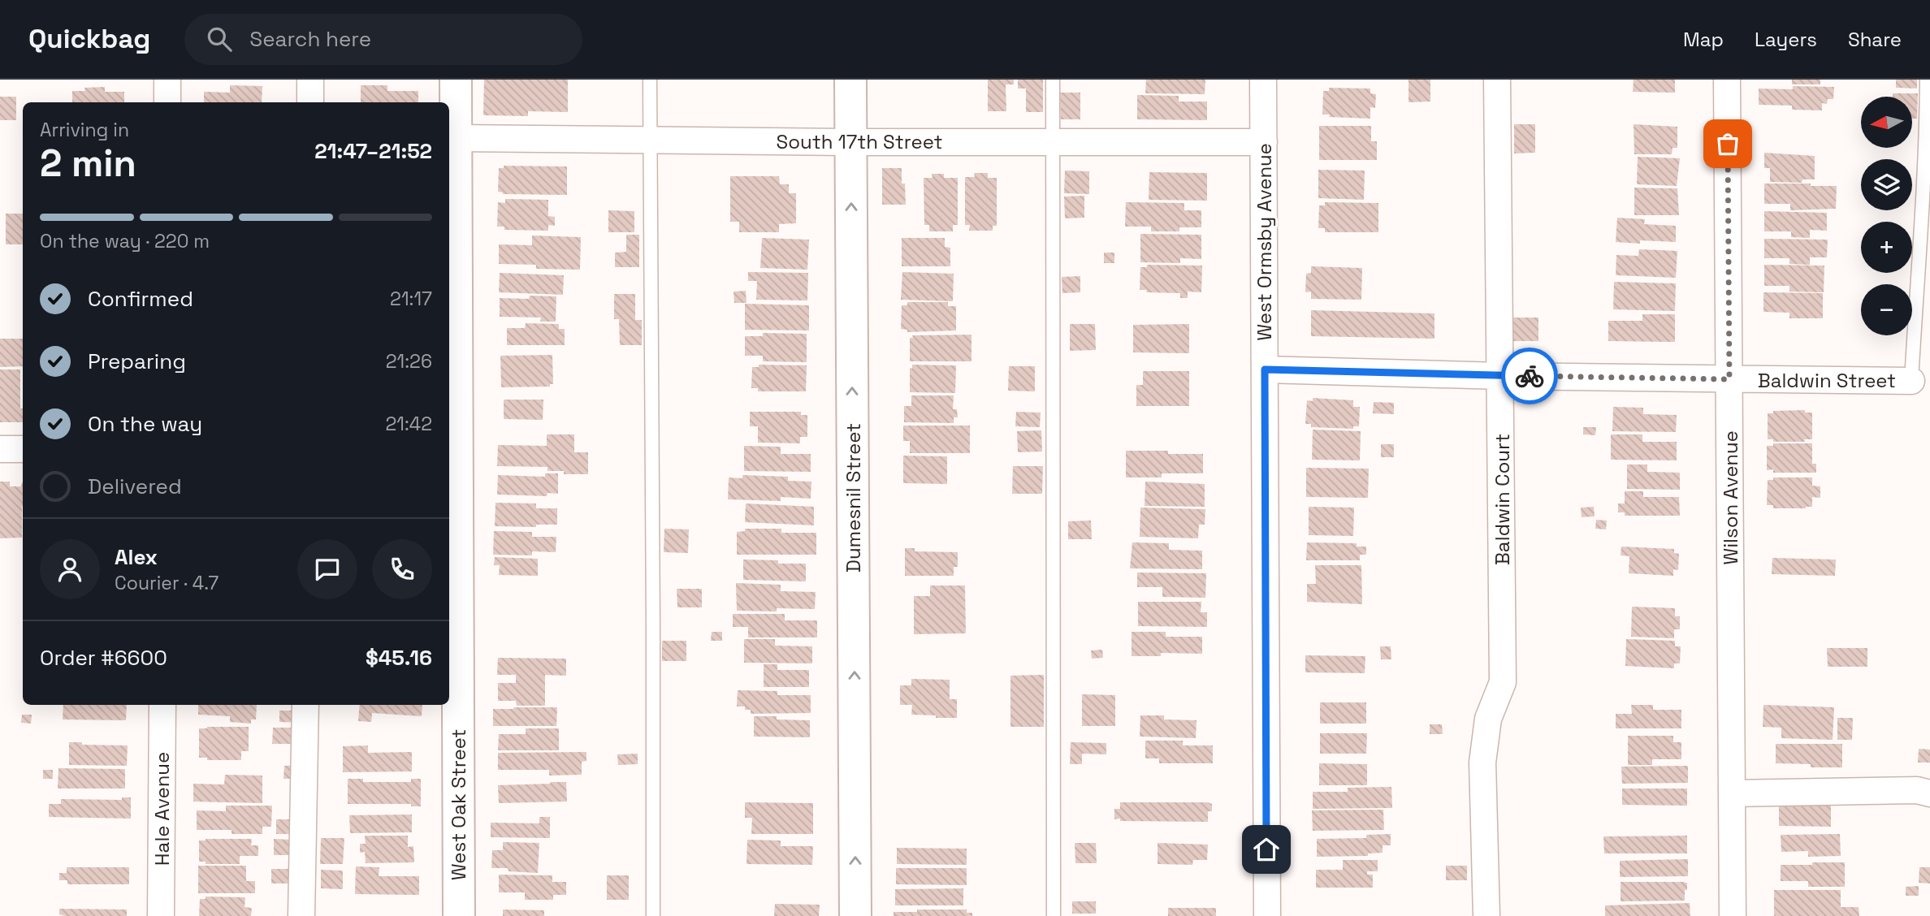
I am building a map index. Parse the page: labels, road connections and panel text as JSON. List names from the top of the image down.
{
  "streets": {
    "main road": ["Dumesnil Street", "West Oak Street"],
    "street": [
      "South 17th Street",
      "West Ormsby Avenue",
      "Baldwin Street",
      "Wilson Avenue",
      "Baldwin Court",
      "Hale Avenue"
    ]
  },
  "crossings": [
    ["South 17th Street", "West Ormsby Avenue"],
    ["South 17th Street", "Dumesnil Street"],
    ["South 17th Street", "West Oak Street"],
    ["West Ormsby Avenue", "Baldwin Street"],
    ["Baldwin Street", "Wilson Avenue"],
    ["Baldwin Street", "Baldwin Court"]
  ],
  "one_way": ["Dumesnil Street"],
  "north": "left",
  "page": {
    "header": "Quickbag",
    "search": "Search here",
    "nav": ["Map", "Layers", "Share"],
    "map_buttons": ["+", "−"],
    "heading": ["2 min", "Arriving in", "21:47–21:52"],
    "panel": [
      "Alex",
      "Courier · 4.7",
      "Order #6600",
      "$45.16"
    ],
    "bar": "On the way · 220 m",
    "list": [
      ["Confirmed", "21:17"],
      ["Preparing", "21:26"],
      ["On the way", "21:42"],
      "Delivered"
    ]
  }
}
